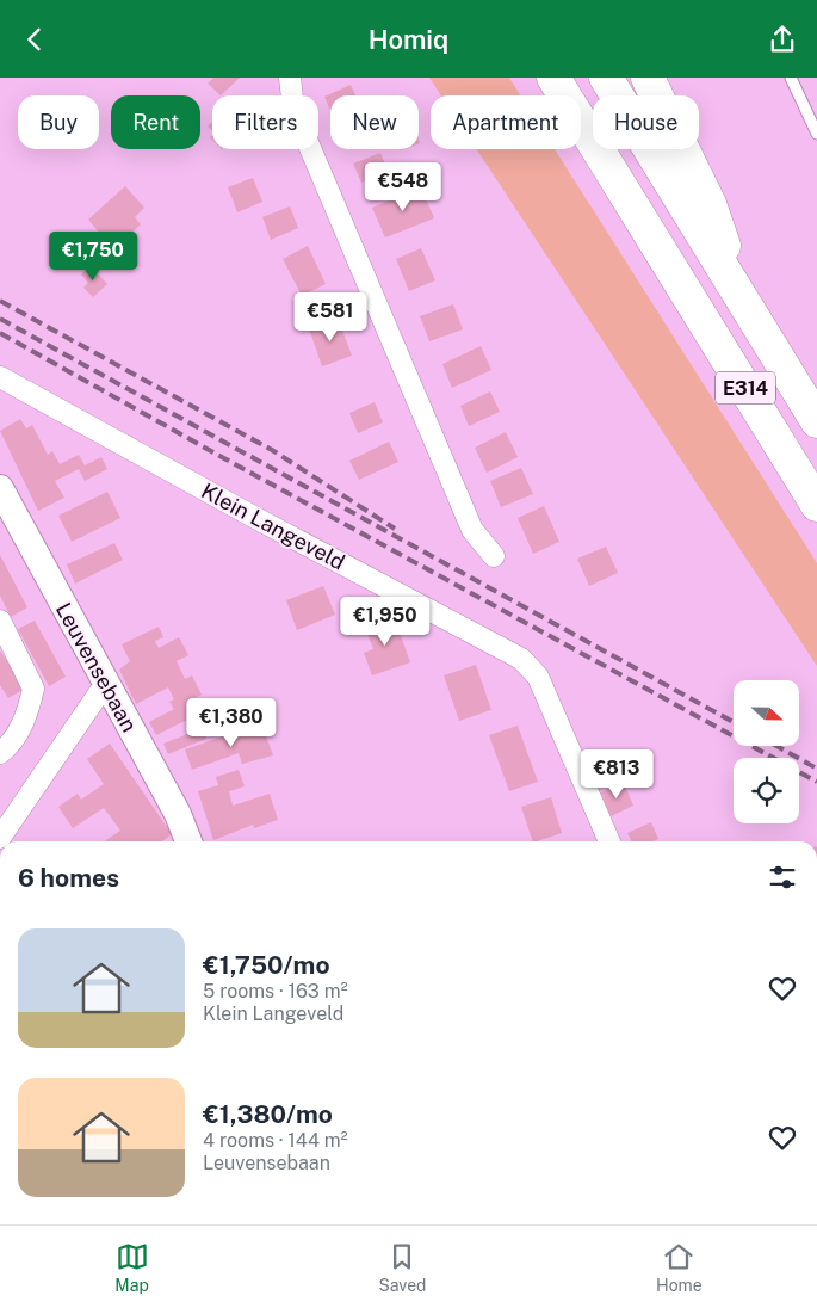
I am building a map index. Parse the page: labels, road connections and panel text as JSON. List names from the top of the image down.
{
  "streets": {
    "highway": ["E314"],
    "street": ["Klein Langeveld", "Leuvensebaan"]
  },
  "north": "right",
  "page": {
    "header": "Homiq",
    "chip": [
      "Buy",
      "Rent",
      "Filters",
      "New",
      "Apartment",
      "House"
    ],
    "price": [
      "€548",
      "€1,750",
      "€581",
      "€1,950",
      "€1,380",
      "€813"
    ],
    "heading": "6 homes",
    "list": [
      {
        "name": "€1,750/mo",
        "note": "5 rooms · 163 m² · Klein Langeveld"
      },
      {
        "name": "€1,380/mo",
        "note": "4 rooms · 144 m² · Leuvensebaan"
      }
    ],
    "tabs": ["Map", "Saved", "Home"]
  }
}
